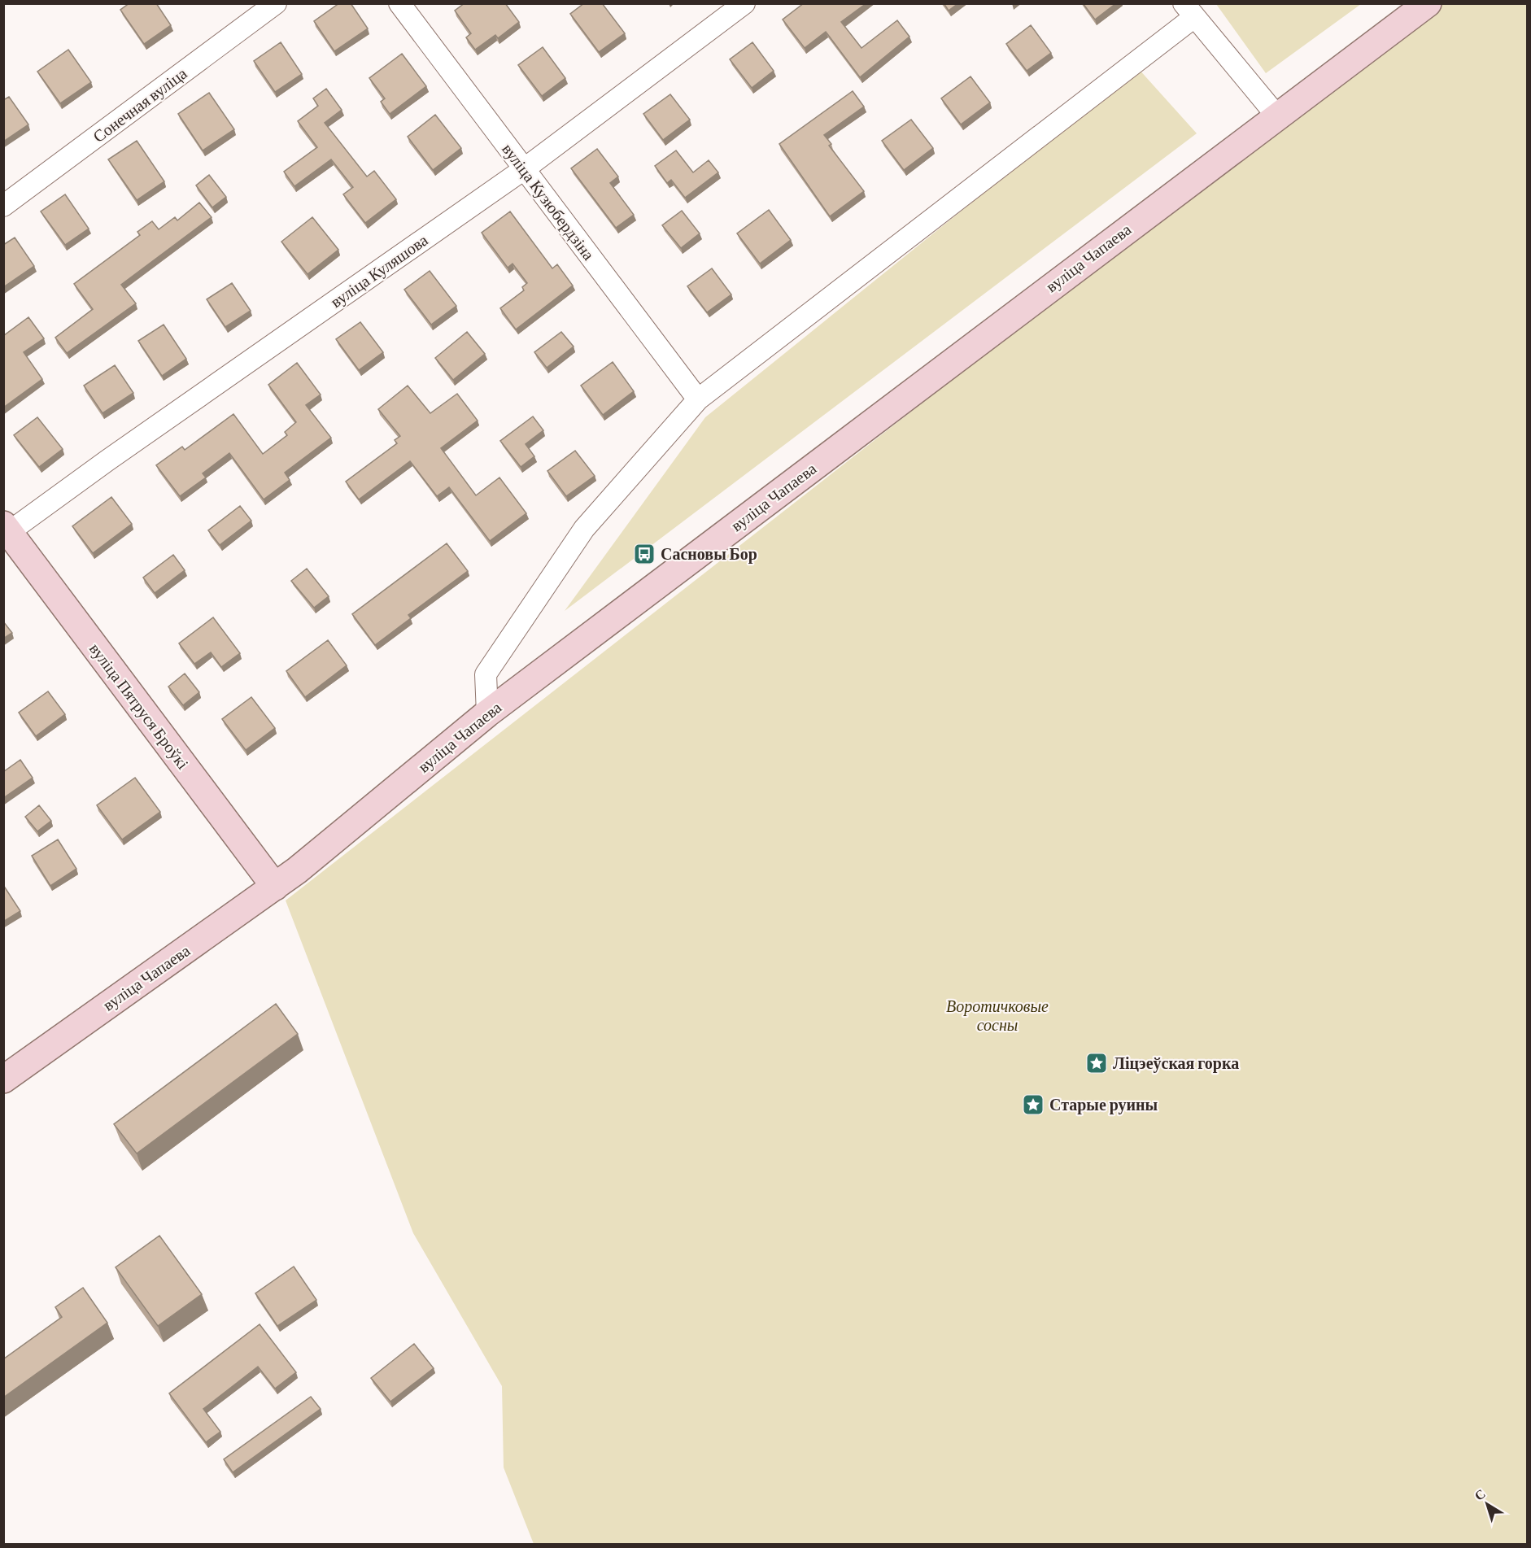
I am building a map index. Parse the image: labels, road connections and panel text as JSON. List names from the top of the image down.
{
  "streets": {
    "main road": ["вуліца Чапаева", "вуліца Пятруся Броўкі"],
    "street": ["Сонечная вуліца", "вуліца Кузюбердзіна", "вуліца Куляшова"]
  },
  "crossings": [
    ["вуліца Кузюбердзіна", "вуліца Куляшова"],
    ["вуліца Чапаева", "вуліца Пятруся Броўкі"],
    ["вуліца Куляшова", "вуліца Пятруся Броўкі"]
  ],
  "parks": ["Воротичковые сосны"],
  "places": {
    "bus stop": ["Сасновы Бор"],
    "place": ["Ліцэеўская горка", "Старые руины"]
  },
  "north": "top left"
}
